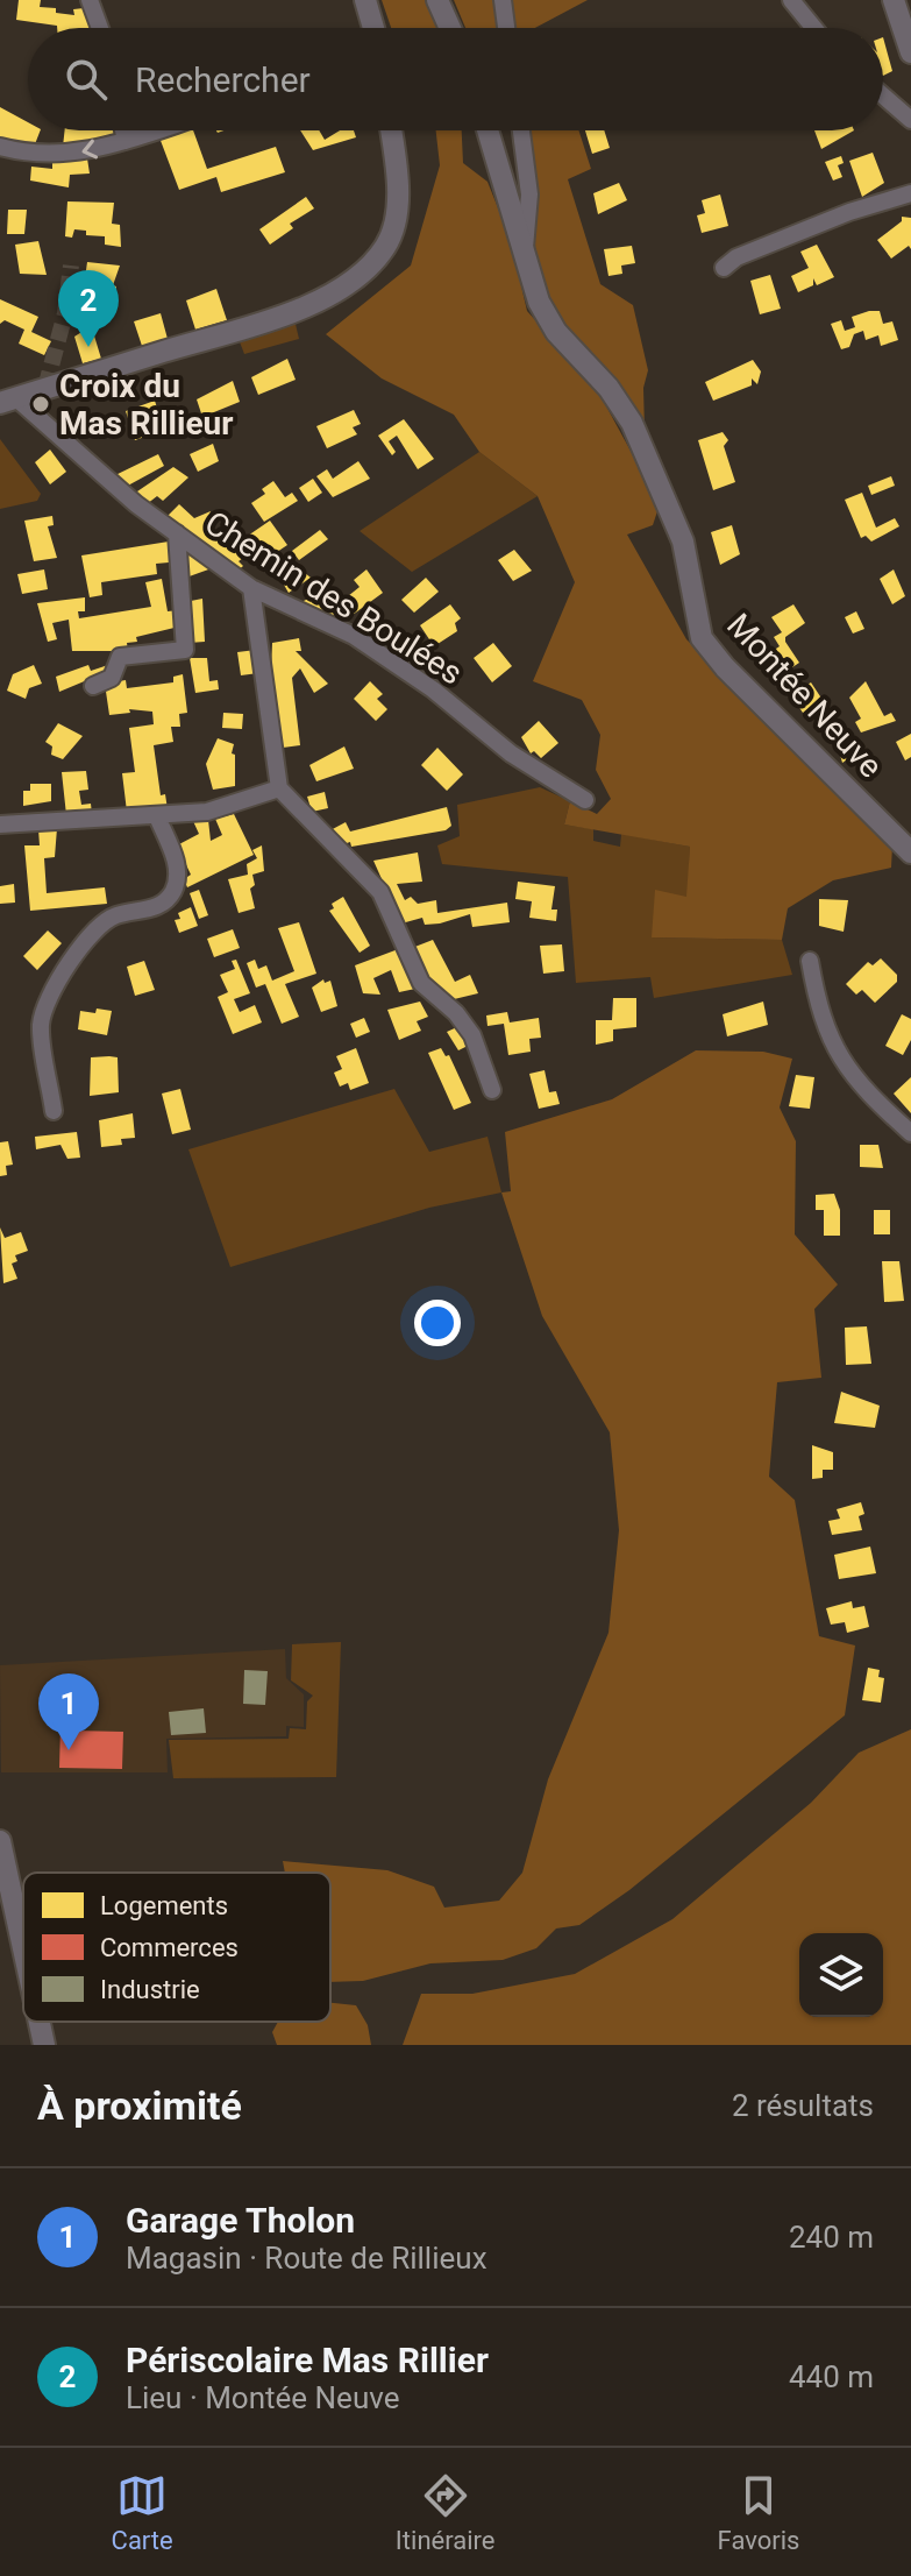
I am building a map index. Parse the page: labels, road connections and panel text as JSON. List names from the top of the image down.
{
  "streets": {
    "street": ["Chemin des Boulées", "Montée Neuve"]
  },
  "places": ["Croix du Mas Rillieur"],
  "legend": ["Logements", "Commerces", "Industrie"],
  "page": {
    "search": "Rechercher",
    "pins": ["2", "1"],
    "heading": ["À proximité", "2 résultats"],
    "list": [
      {
        "mark": "1",
        "name": "Garage Tholon",
        "note": "Magasin · Route de Rillieux",
        "value": "240 m"
      },
      {
        "mark": "2",
        "name": "Périscolaire Mas Rillier",
        "note": "Lieu · Montée Neuve",
        "value": "440 m"
      }
    ],
    "nav": ["Carte", "Itinéraire", "Favoris"]
  }
}
